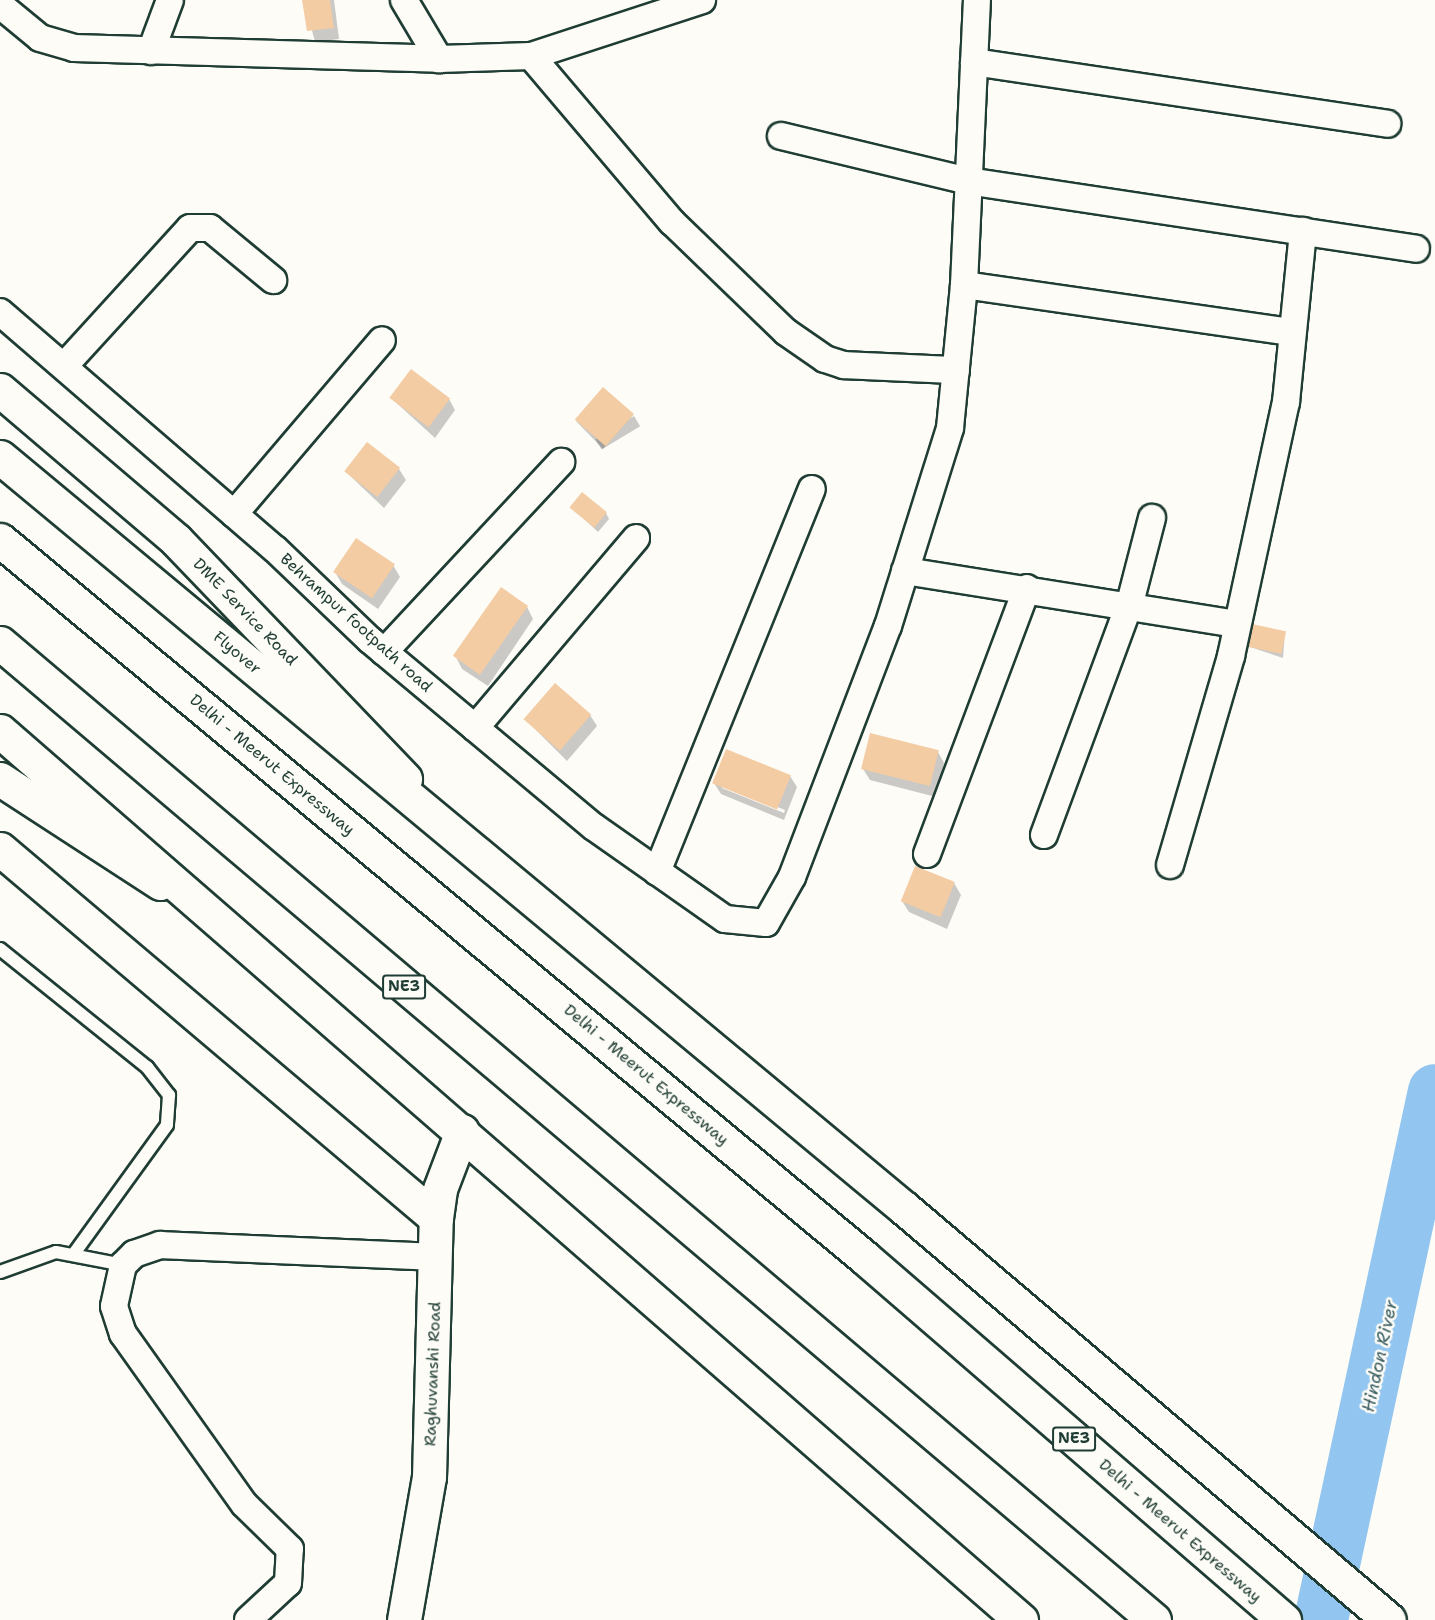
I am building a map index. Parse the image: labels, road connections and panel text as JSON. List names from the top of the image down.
{
  "streets": {
    "main road": [
      "DME Service Road",
      "Flyover",
      "Delhi - Meerut Expressway",
      "NE3",
      "Raghuvanshi Road"
    ],
    "street": ["Behrampur footpath road"]
  },
  "crossings": [
    ["DME Service Road", "Flyover"]
  ],
  "water": ["Hindon River"]
}
